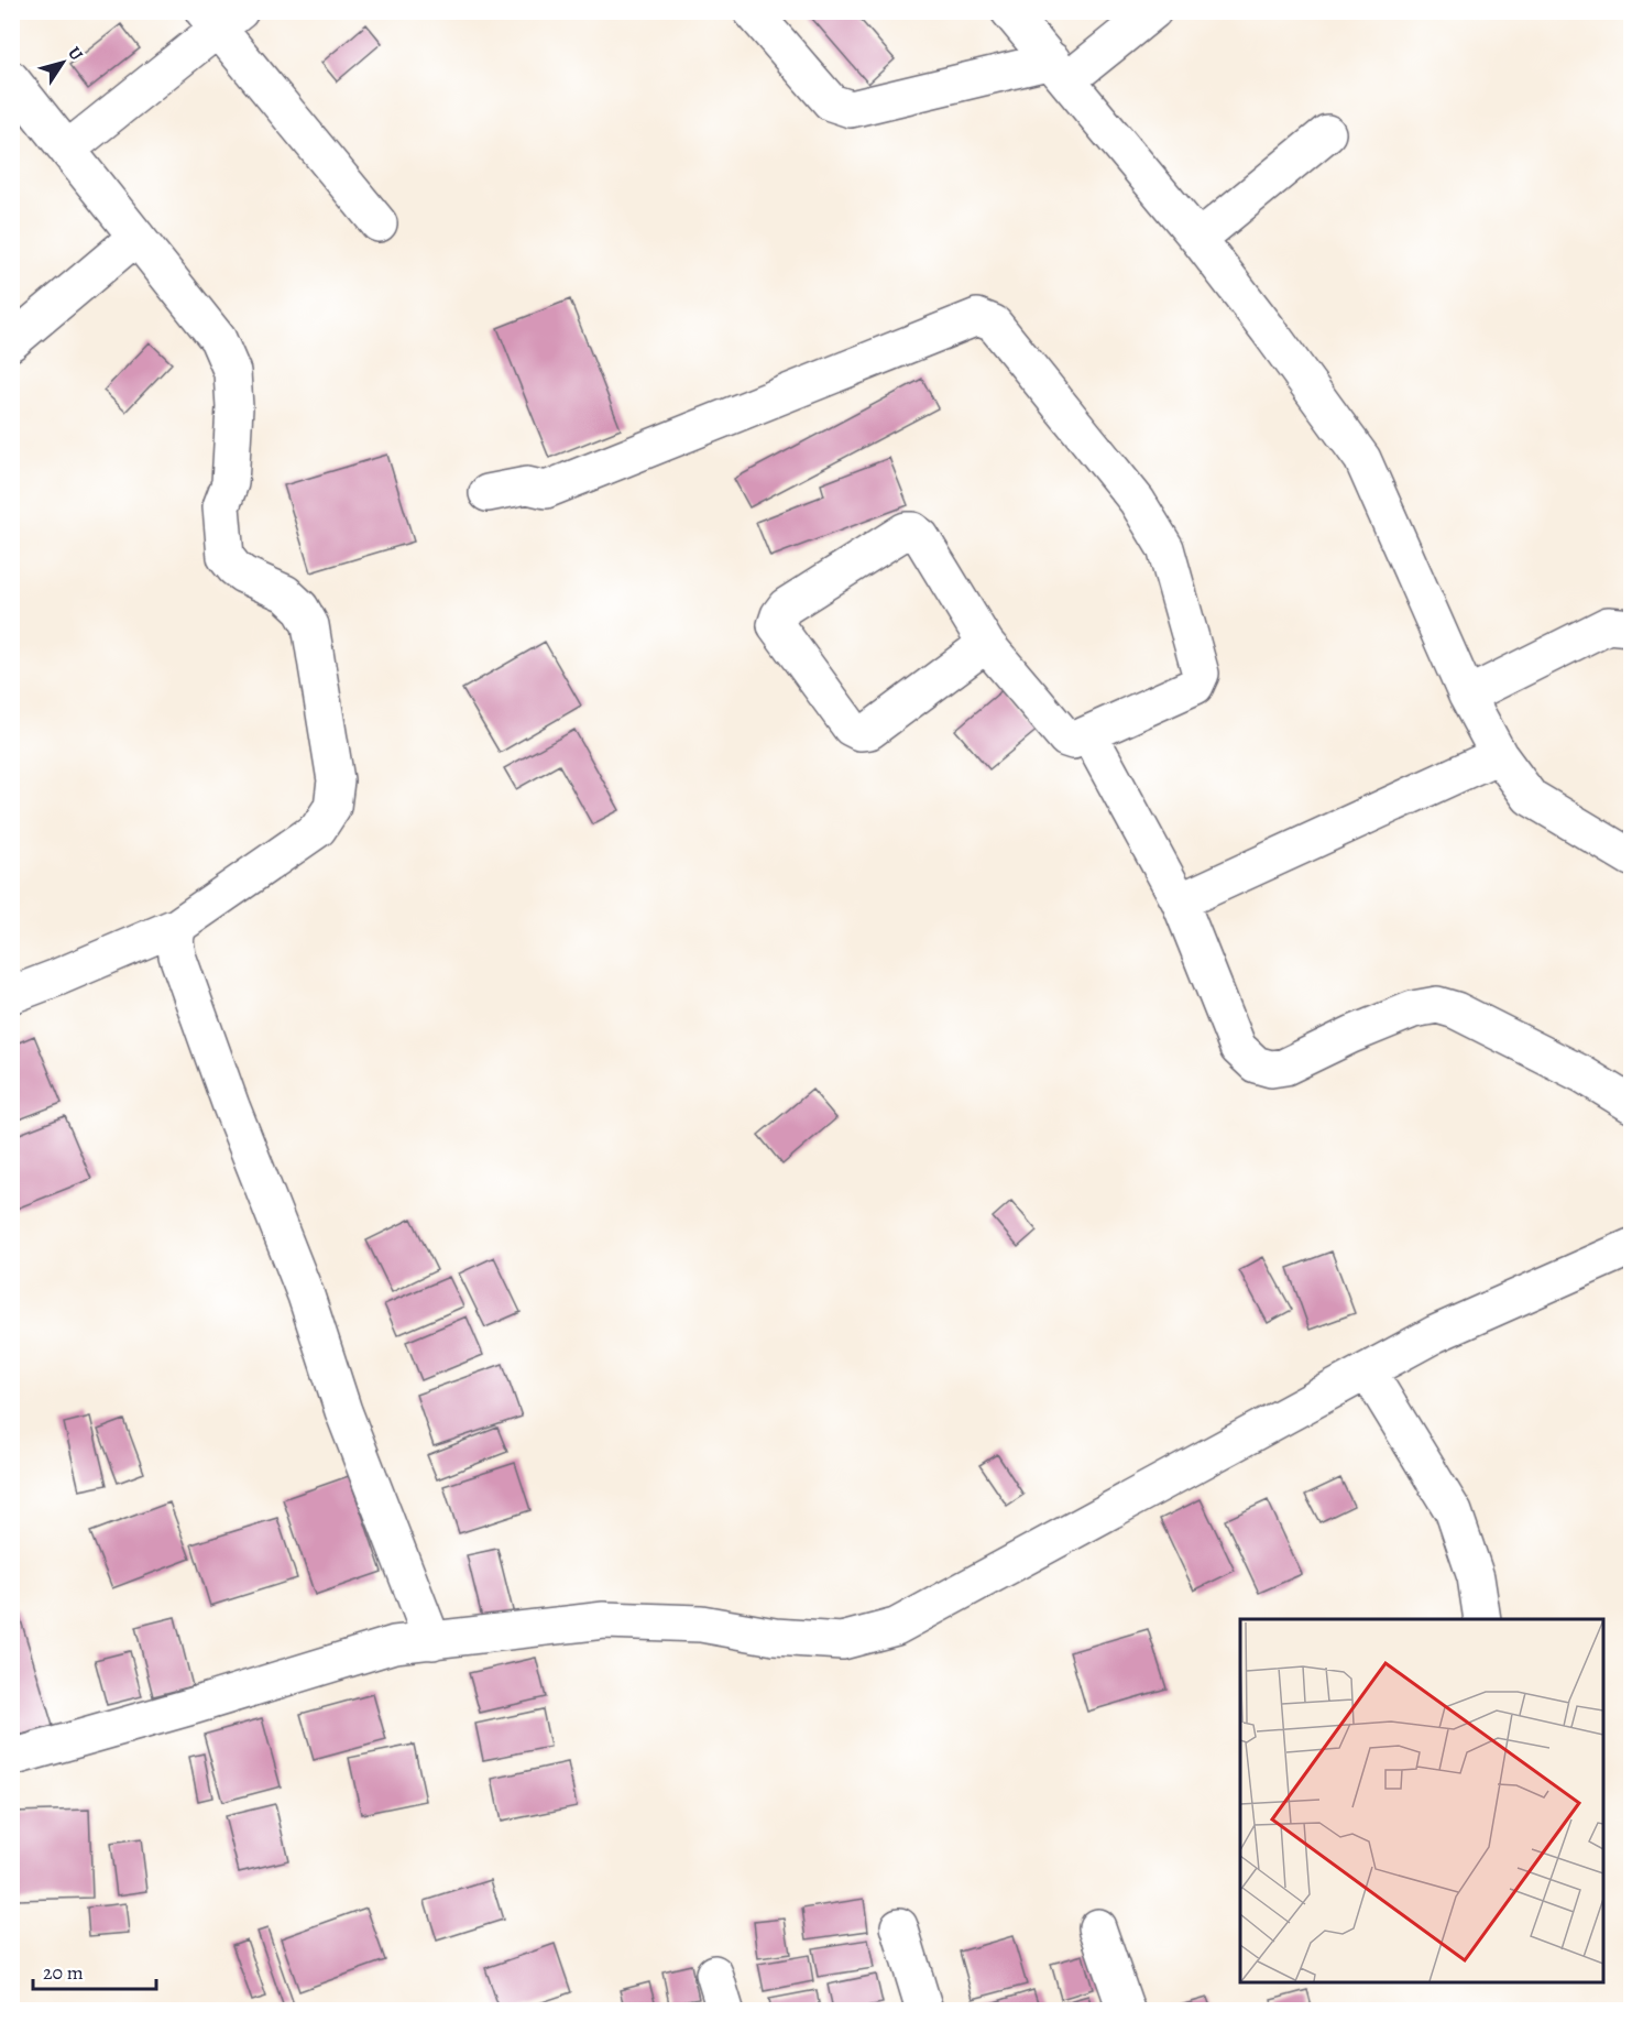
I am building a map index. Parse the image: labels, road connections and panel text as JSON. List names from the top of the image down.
{
  "scale_bar": "20 m",
  "north": "top right"
}
